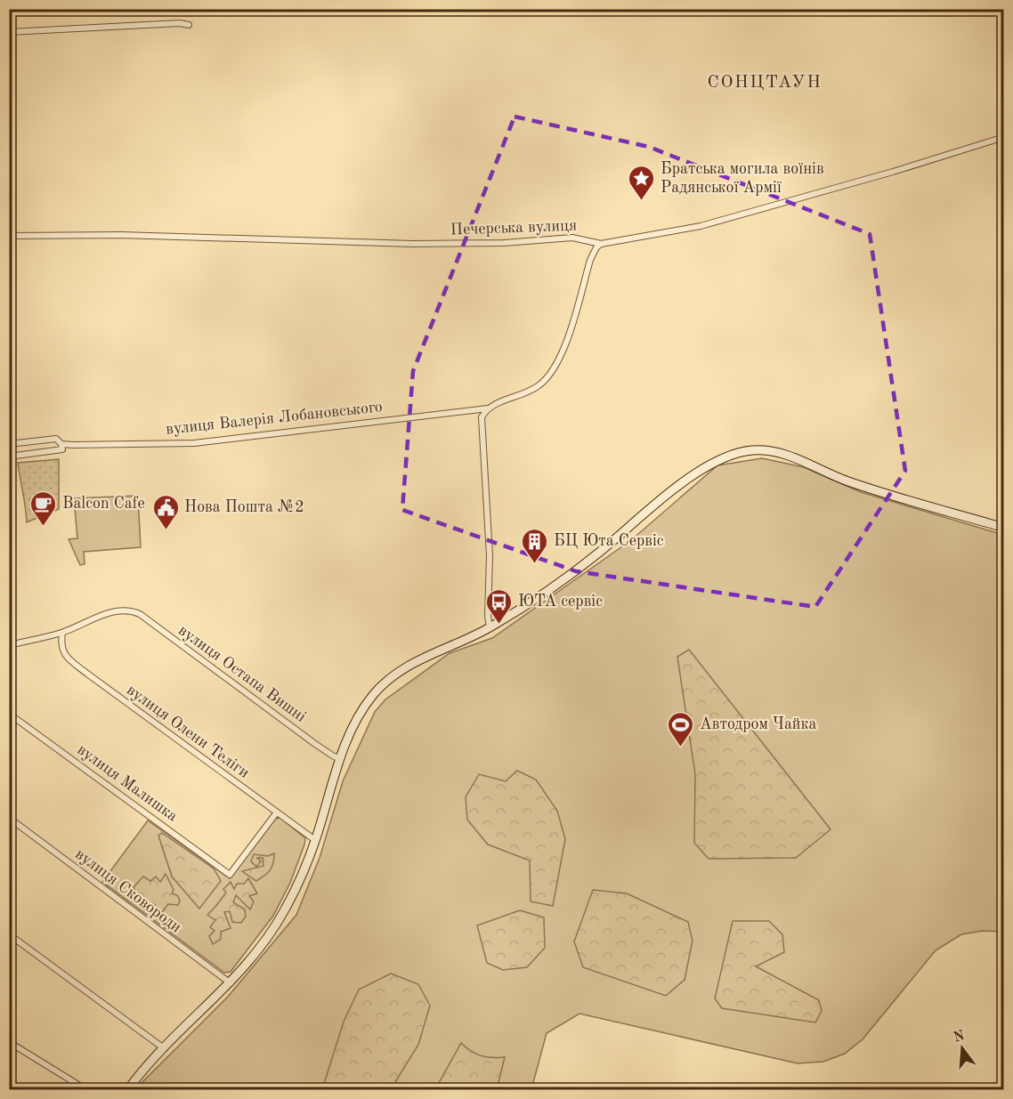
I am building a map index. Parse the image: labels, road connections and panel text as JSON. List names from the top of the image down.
{
  "streets": {
    "street": [
      "Печерська вулиця",
      "вулиця Валерія Лобановського",
      "вулиця Остапа Вишні",
      "вулиця Олени Теліги",
      "вулиця Малишка",
      "вулиця Сковороди"
    ]
  },
  "crossings": [
    ["Печерська вулиця", "вулиця Валерія Лобановського"],
    ["вулиця Остапа Вишні", "вулиця Олени Теліги"],
    ["вулиця Олени Теліги", "вулиця Малишка"]
  ],
  "districts": ["СОНЦТАУН"],
  "places": {
    "place": ["Братська могила воїнів Радянської Армії"],
    "cafe": ["Balcon Cafe"],
    "public building": ["Нова Пошта №2"],
    "building": ["БЦ Юта Сервіс"],
    "bus stop": ["ЮТА сервіс"],
    "sports": ["Автодром Чайка"]
  },
  "north": "top"
}
